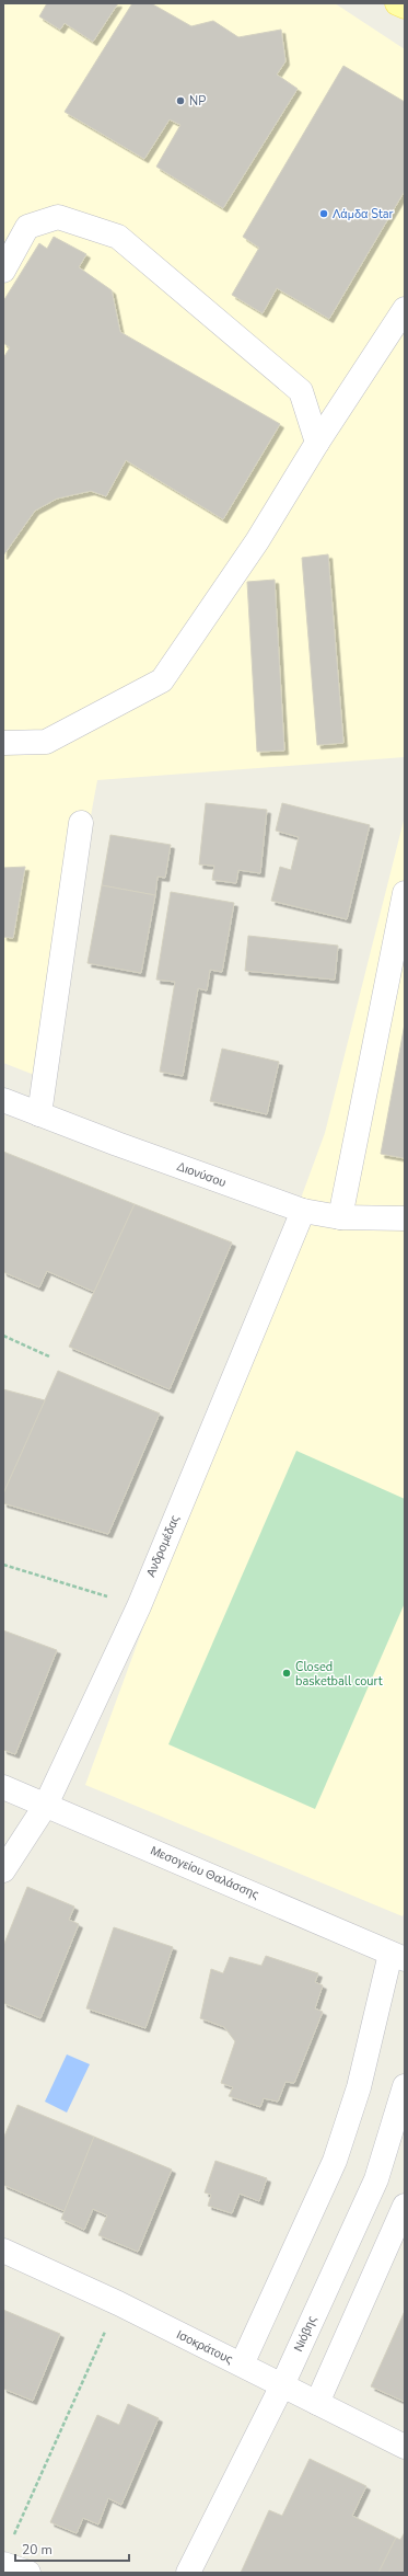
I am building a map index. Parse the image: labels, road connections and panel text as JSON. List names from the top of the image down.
{
  "streets": {
    "street": [
      "Διονύσου",
      "Ανδρομέδας",
      "Μεσογείου Θαλάσσης",
      "Νιόβης",
      "Ισοκράτους"
    ]
  },
  "crossings": [
    ["Διονύσου", "Ανδρομέδας"],
    ["Ανδρομέδας", "Μεσογείου Θαλάσσης"],
    ["Νιόβης", "Ισοκράτους"]
  ],
  "places": ["NP", "Λάμδα Star", "Closed basketball court"],
  "scale_bar": "20 m"
}
